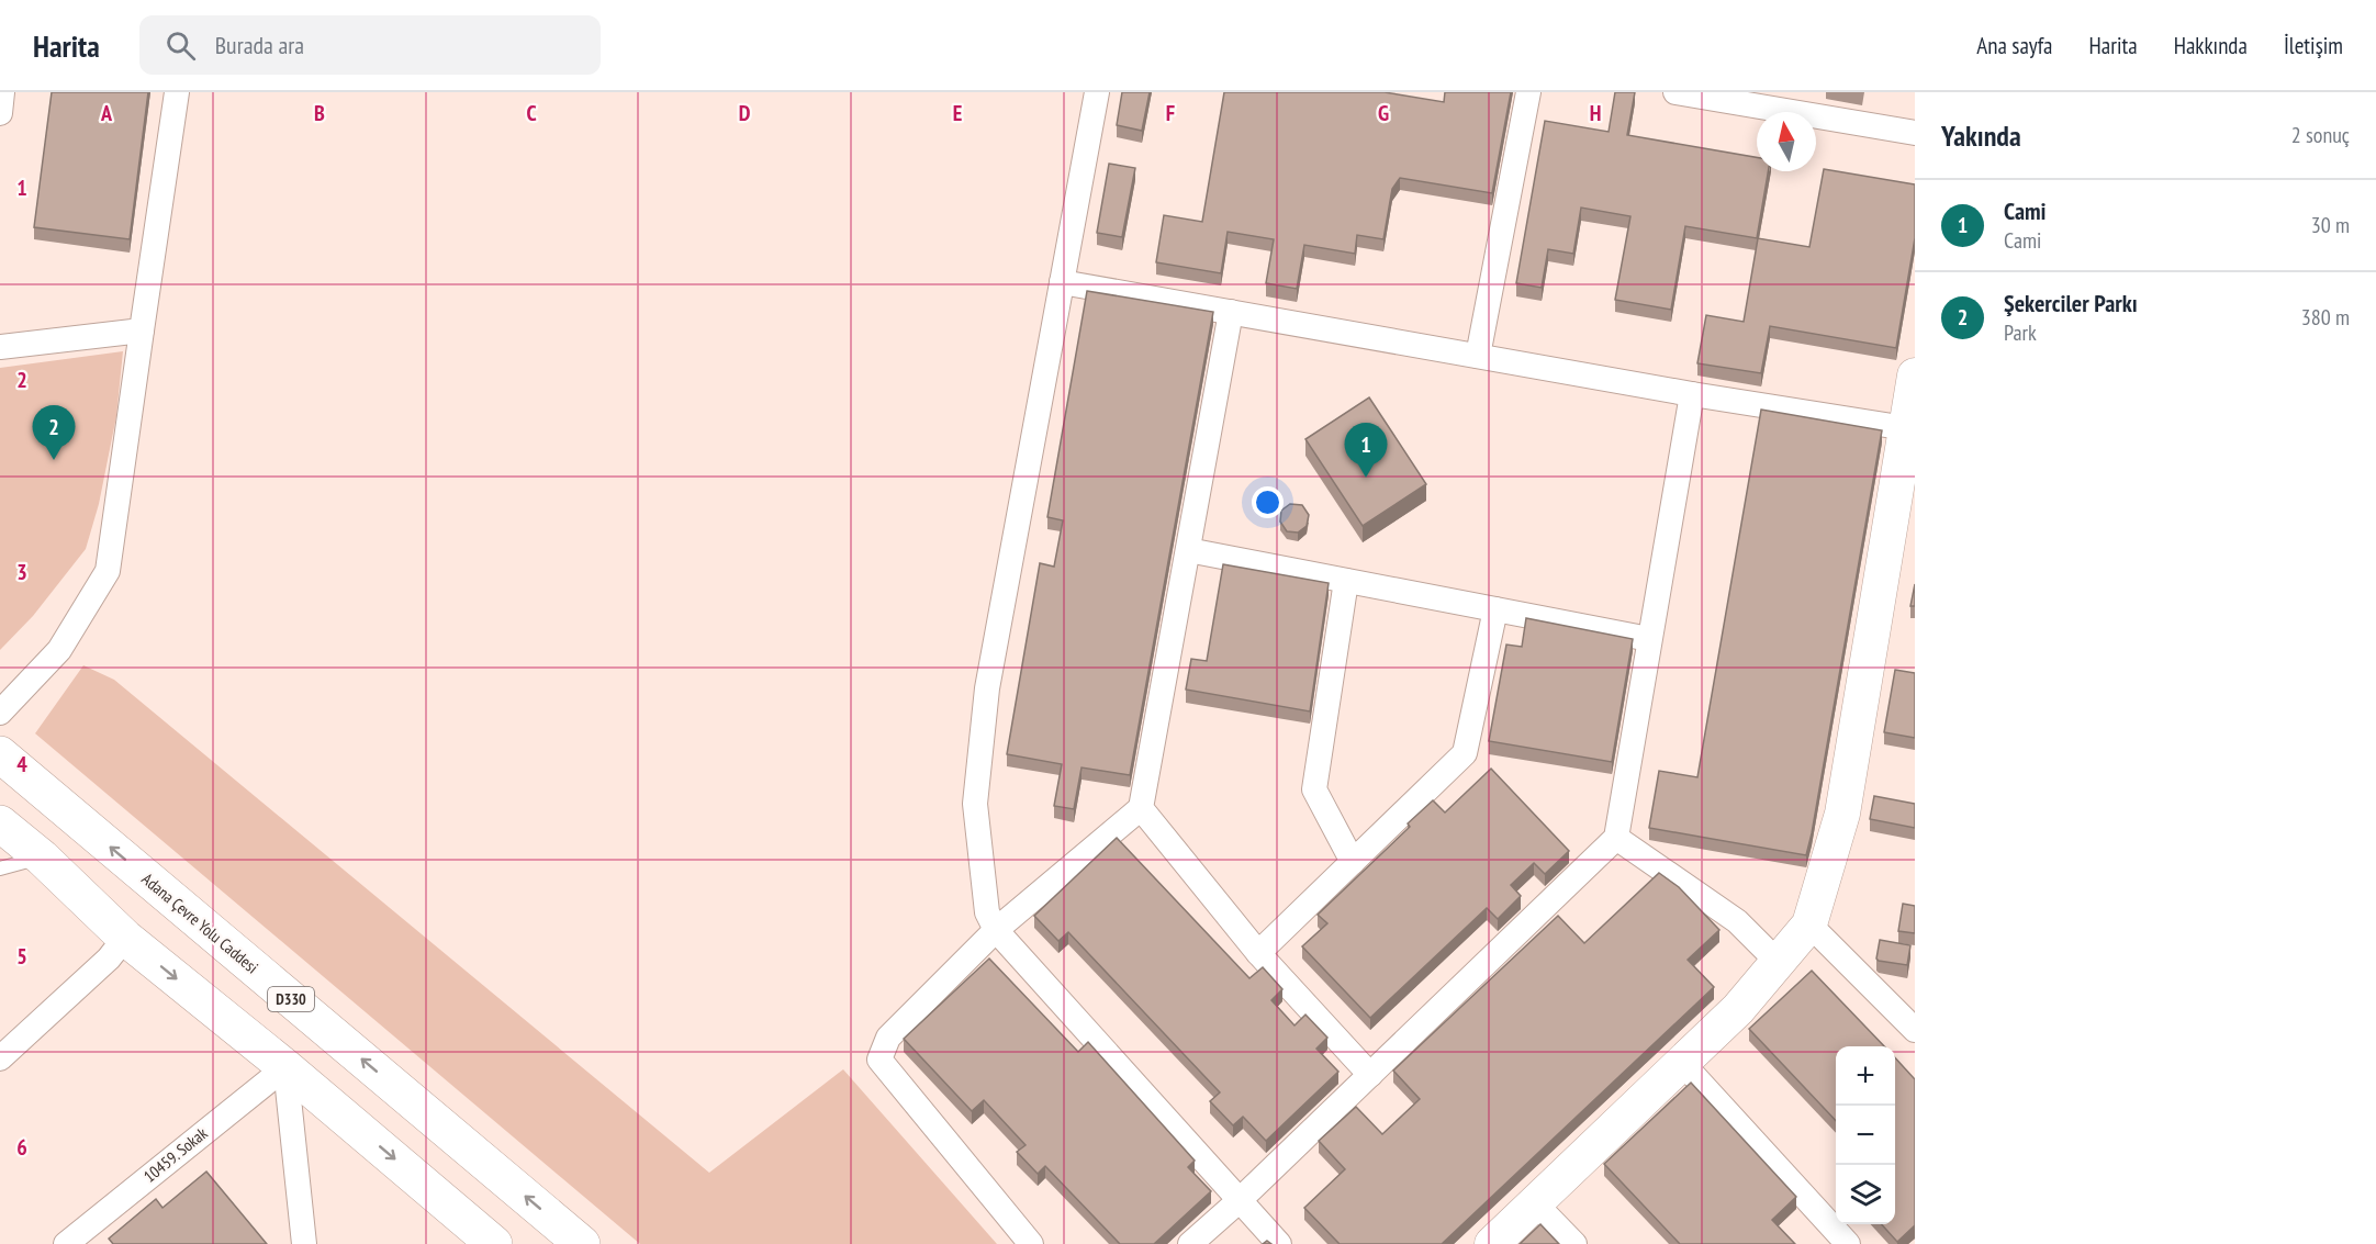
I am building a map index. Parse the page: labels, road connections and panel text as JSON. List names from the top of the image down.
{
  "streets": {
    "highway": ["Adana Çevre Yolu Caddesi", "D330"],
    "street": ["10459. Sokak"]
  },
  "north": "top",
  "page": {
    "header": "Harita",
    "search": "Burada ara",
    "nav": [
      "Ana sayfa",
      "Harita",
      "Hakkında",
      "İletişim"
    ],
    "heading": ["Yakında", "2 sonuç"],
    "list": [
      {
        "mark": "1",
        "name": "Cami",
        "note": "Cami",
        "value": "30 m"
      },
      {
        "mark": "2",
        "name": "Şekerciler Parkı",
        "note": "Park",
        "value": "380 m"
      }
    ],
    "pins": ["2", "1"],
    "map_buttons": ["+", "−"]
  },
  "grid": {
    "columns": [
      "A",
      "B",
      "C",
      "D",
      "E",
      "F",
      "G",
      "H"
    ],
    "rows": [
      "1",
      "2",
      "3",
      "4",
      "5",
      "6"
    ]
  }
}
